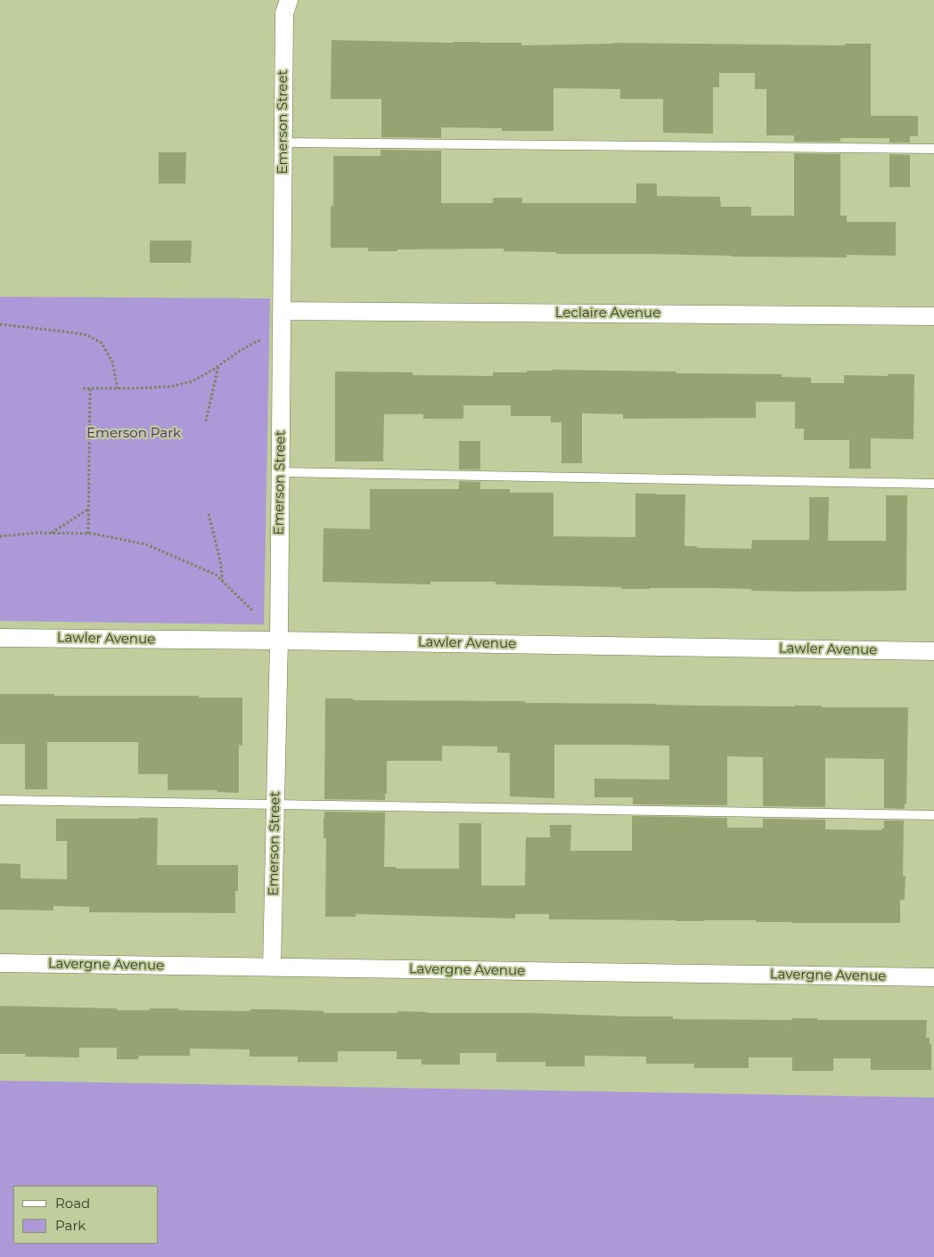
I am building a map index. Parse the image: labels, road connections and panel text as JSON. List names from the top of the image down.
{
  "streets": {
    "street": [
      "Emerson Street",
      "Leclaire Avenue",
      "Lawler Avenue",
      "Lavergne Avenue"
    ]
  },
  "crossings": [
    ["Emerson Street", "Leclaire Avenue"],
    ["Emerson Street", "Lawler Avenue"],
    ["Emerson Street", "Lavergne Avenue"]
  ],
  "parks": ["Emerson Park"],
  "legend": ["Road", "Park"]
}
